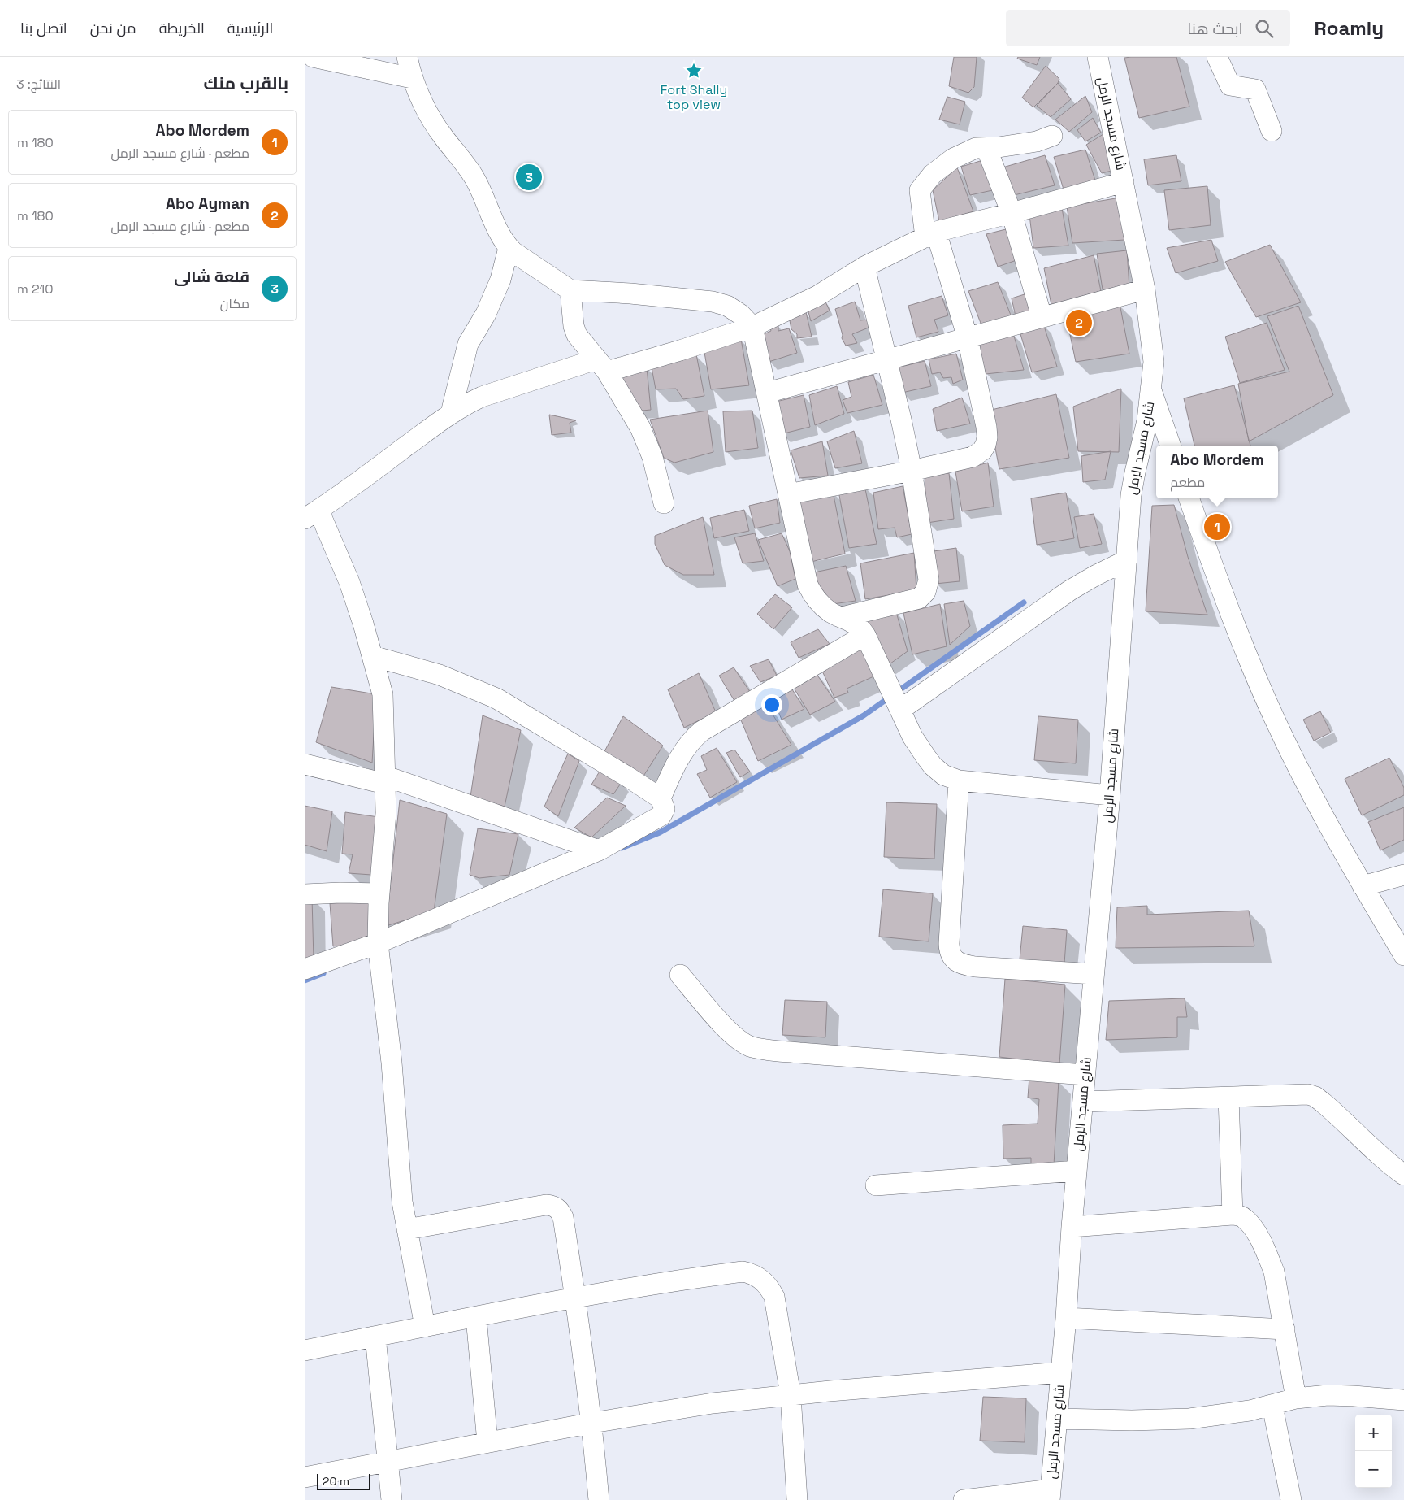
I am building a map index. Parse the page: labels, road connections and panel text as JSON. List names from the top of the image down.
{
  "streets": {
    "street": ["شارع مسجد الرمل"]
  },
  "places": {
    "place": ["Fort Shally top view"]
  },
  "scale_bar": "20 m",
  "page": {
    "header": "Roamly",
    "search": "ابحث هنا",
    "nav": [
      "الرئيسية",
      "الخريطة",
      "من نحن",
      "اتصل بنا"
    ],
    "heading": ["بالقرب منك", "النتائج: 3"],
    "list": [
      {
        "mark": "1",
        "name": "Abo Mordem",
        "note": "مطعم · شارع مسجد الرمل",
        "value": "180 m"
      },
      {
        "mark": "2",
        "name": "Abo Ayman",
        "note": "مطعم · شارع مسجد الرمل",
        "value": "180 m"
      },
      {
        "mark": "3",
        "name": "قلعة شالى",
        "note": "مكان",
        "value": "210 m"
      }
    ],
    "pins": ["3", "2", "1"],
    "popup": ["Abo Mordem", "مطعم"],
    "map_buttons": ["+", "−"],
    "scale": "20 m"
  }
}
